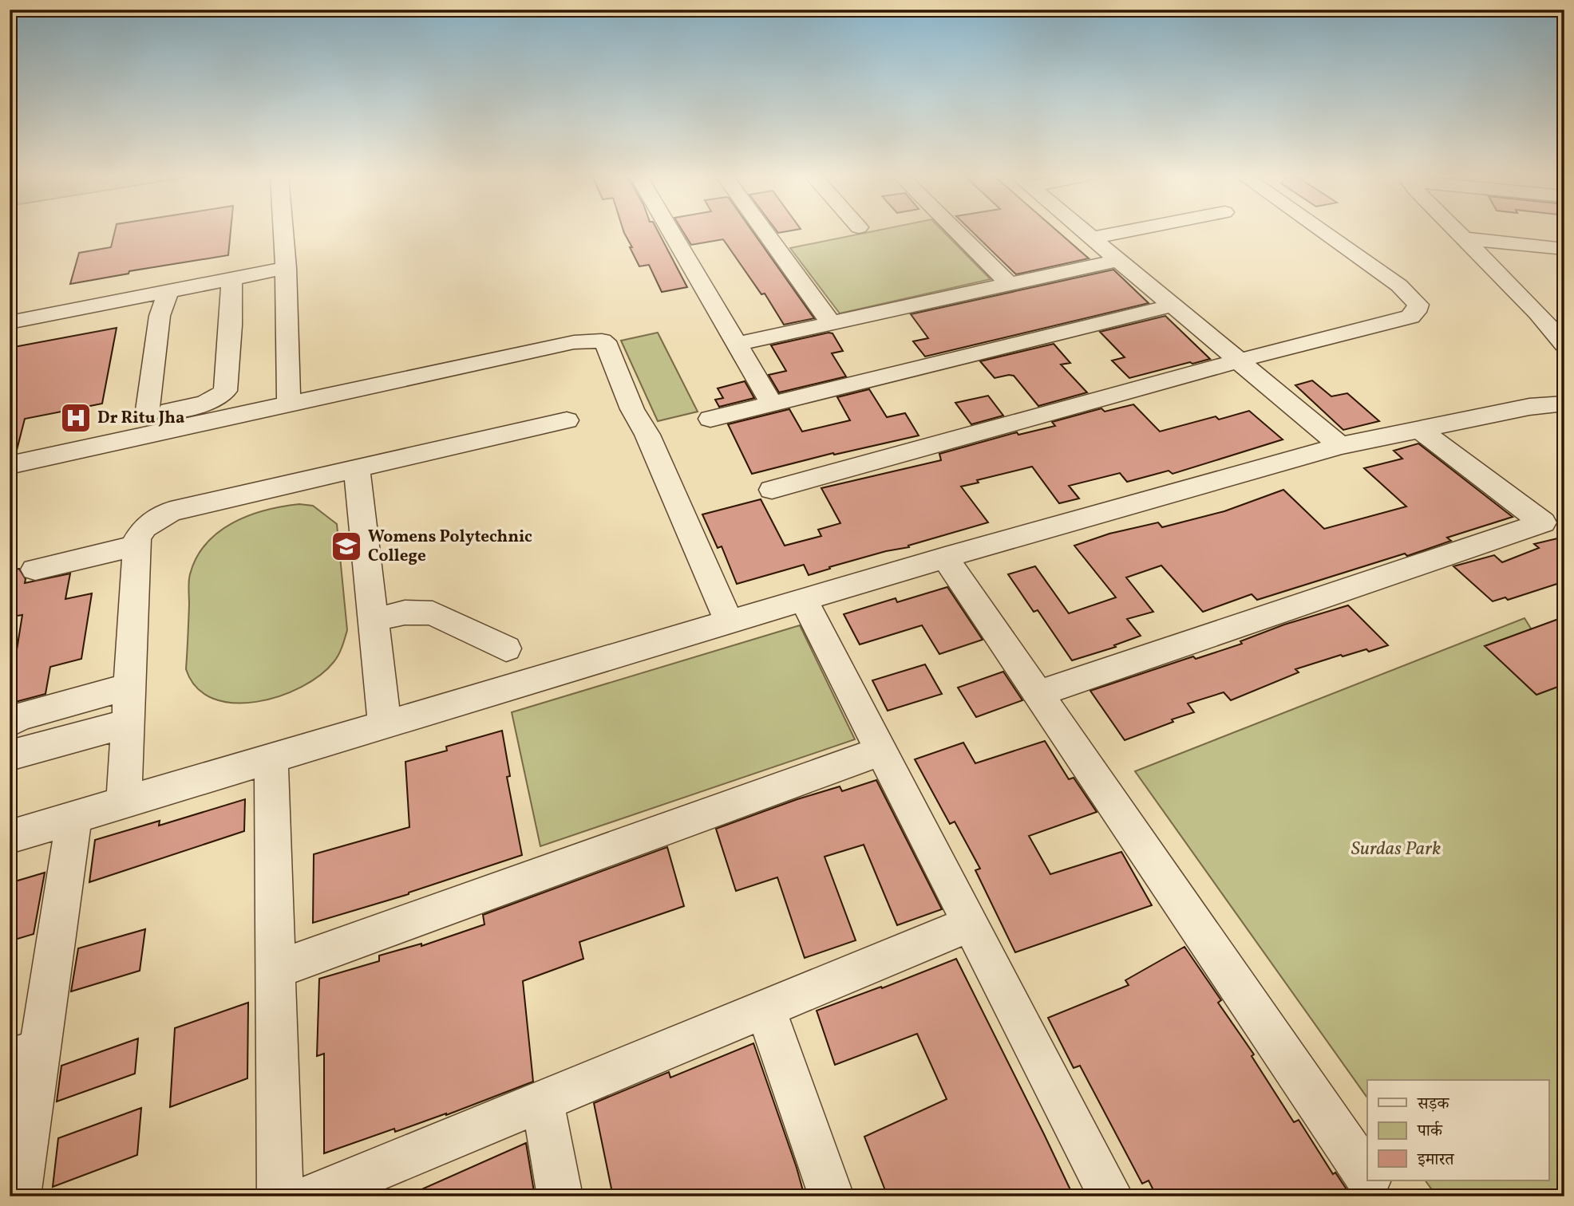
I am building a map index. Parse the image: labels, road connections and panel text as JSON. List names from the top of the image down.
{
  "parks": ["Surdas Park"],
  "places": {
    "hospital": ["Dr Ritu Jha"],
    "school or university": ["Womens Polytechnic College"]
  },
  "legend": ["सड़क", "पार्क", "इमारत"]
}
